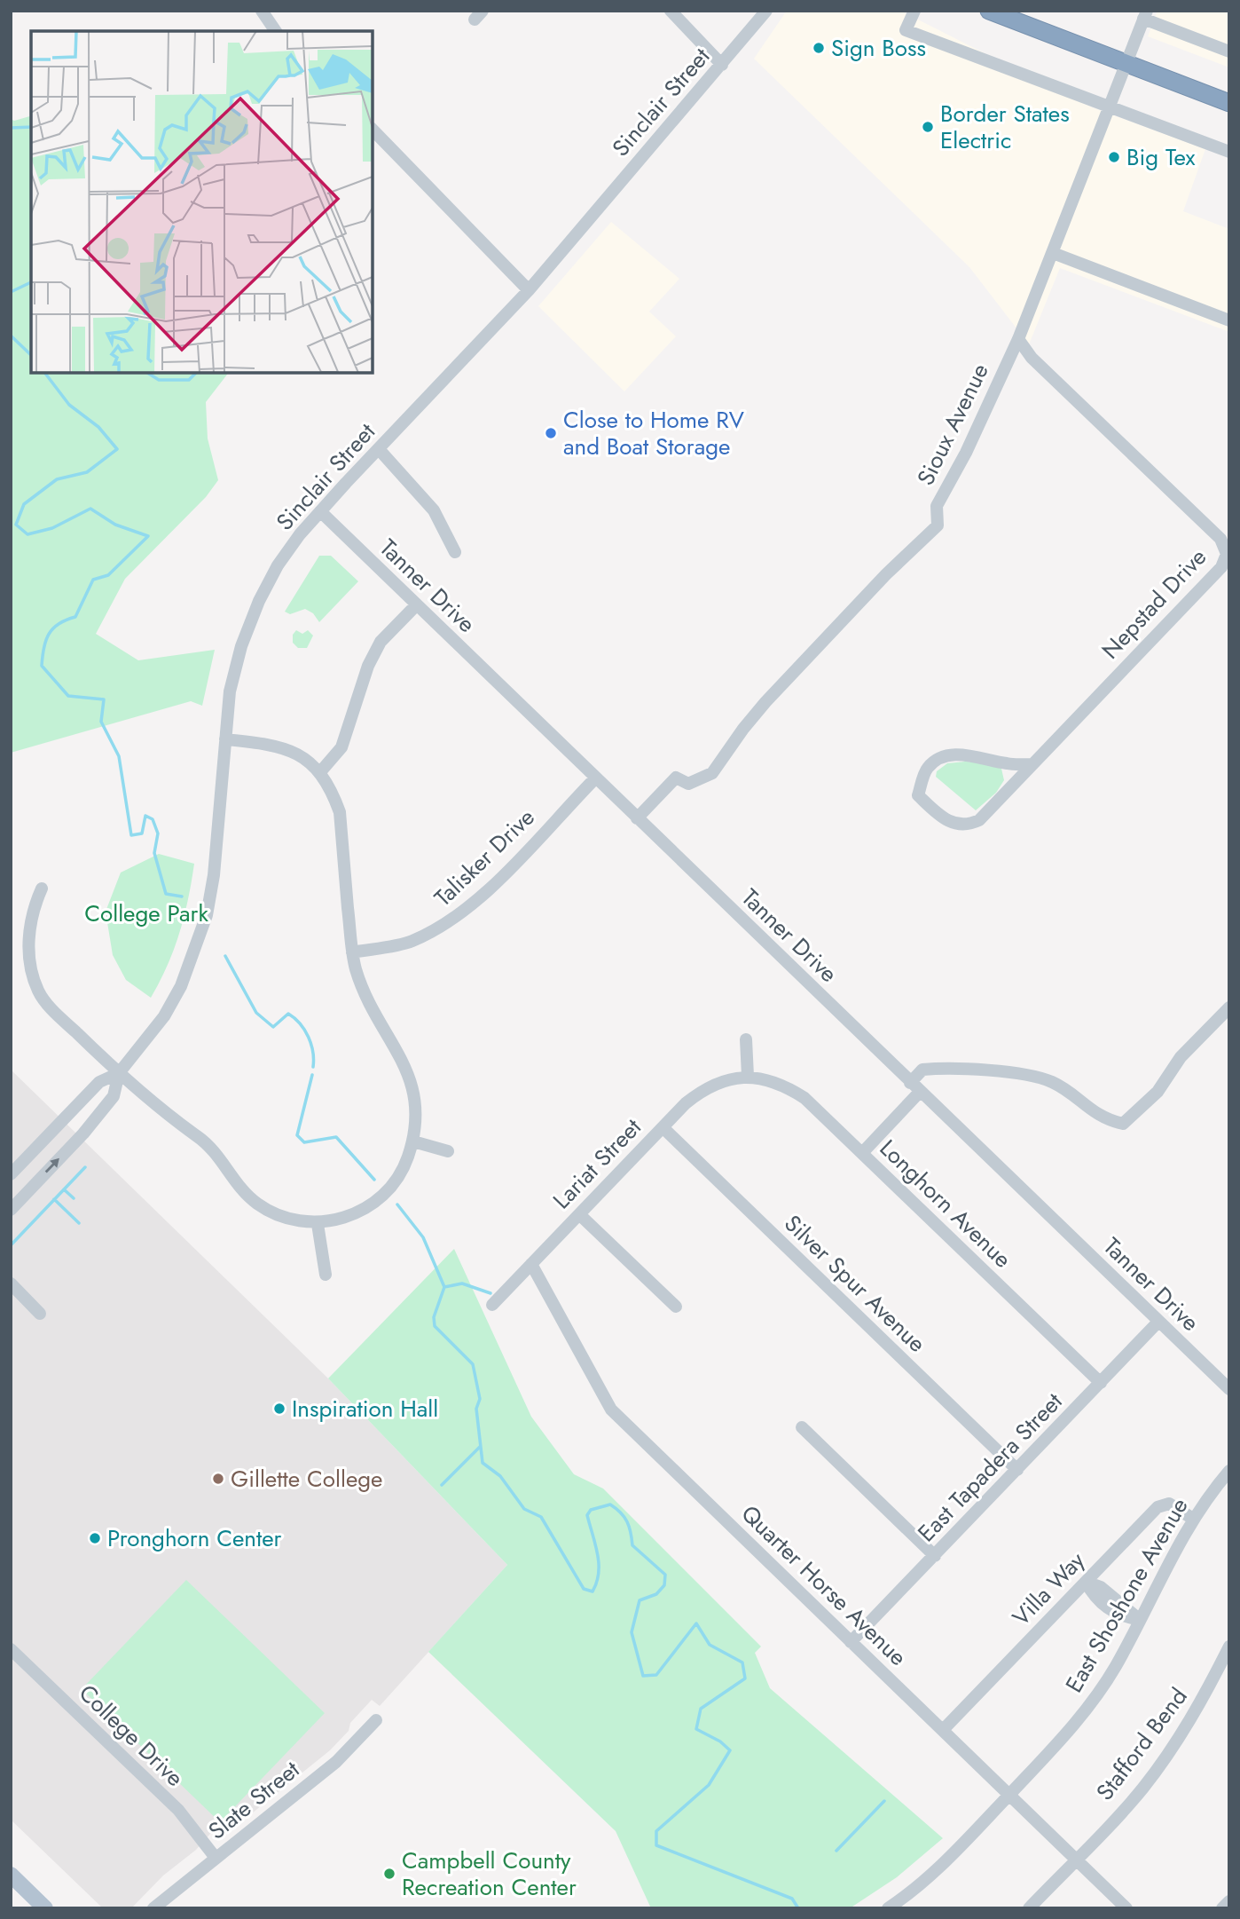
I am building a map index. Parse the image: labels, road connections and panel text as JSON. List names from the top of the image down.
{
  "streets": {
    "street": [
      "Sinclair Street",
      "Sioux Avenue",
      "Tanner Drive",
      "Nepstad Drive",
      "Talisker Drive",
      "Lariat Street",
      "Longhorn Avenue",
      "Silver Spur Avenue",
      "East Tapadera Street",
      "Quarter Horse Avenue",
      "Villa Way",
      "East Shoshone Avenue",
      "College Drive",
      "Stafford Bend",
      "Slate Street"
    ]
  },
  "crossings": [
    ["Sinclair Street", "Tanner Drive"],
    ["Sioux Avenue", "Tanner Drive"],
    ["Sioux Avenue", "Nepstad Drive"],
    ["Tanner Drive", "Talisker Drive"],
    ["Tanner Drive", "East Tapadera Street"],
    ["Lariat Street", "Longhorn Avenue"],
    ["Lariat Street", "Silver Spur Avenue"],
    ["Lariat Street", "Quarter Horse Avenue"],
    ["Longhorn Avenue", "East Tapadera Street"],
    ["Silver Spur Avenue", "East Tapadera Street"],
    ["East Tapadera Street", "Quarter Horse Avenue"],
    ["Quarter Horse Avenue", "Villa Way"],
    ["Quarter Horse Avenue", "East Shoshone Avenue"],
    ["Quarter Horse Avenue", "Stafford Bend"],
    ["Villa Way", "East Shoshone Avenue"],
    ["College Drive", "Slate Street"]
  ],
  "parks": ["College Park"],
  "places": [
    "Sign Boss",
    "Border States Electric",
    "Big Tex",
    "Close to Home RV and Boat Storage",
    "Inspiration Hall",
    "Gillette College",
    "Pronghorn Center",
    "Campbell County Recreation Center"
  ]
}
